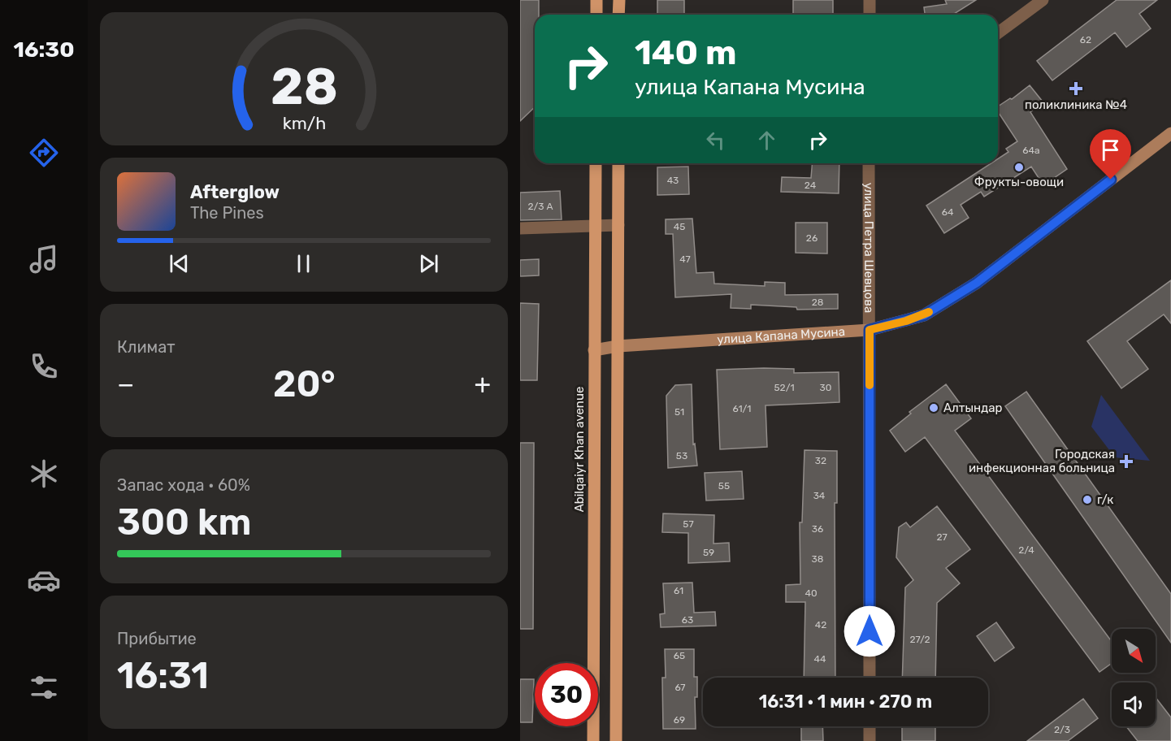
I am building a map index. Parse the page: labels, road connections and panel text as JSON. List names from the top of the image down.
{
  "streets": {
    "main road": ["Abilqaiyr Khan avenue"],
    "street": ["улица Петра Шевцова", "улица Капана Мусина"]
  },
  "crossings": [
    ["улица Петра Шевцова", "улица Капана Мусина"],
    ["улица Капана Мусина", "Abilqaiyr Khan avenue"]
  ],
  "places": {
    "health": ["поликлиника №4", "Городская инфекционная больница"],
    "other": ["Фрукты-овощи", "Алтындар", "г/к"]
  },
  "house_numbers": [
    "62",
    "64а",
    "43",
    "24",
    "2/3 А",
    "64",
    "45",
    "26",
    "47",
    "28",
    "52/1",
    "30",
    "61/1",
    "51",
    "53",
    "32",
    "55",
    "34",
    "57",
    "36",
    "27",
    "2/4",
    "59",
    "38",
    "61",
    "40",
    "63",
    "42",
    "27/2",
    "65",
    "44",
    "67",
    "69",
    "2/3"
  ],
  "north": "bottom right",
  "page": {
    "tabs": "16:30",
    "turn": ["140 m", "улица Капана Мусина"],
    "song": ["Afterglow", "The Pines"],
    "tile": [
      "Климат",
      ["Запас хода · 60%", "300 km"],
      ["Прибытие", "16:31"]
    ],
    "heat": ["−", "20°", "+"],
    "limit": "30",
    "trip": "16:31 · 1 мин · 270 m",
    "gauge": ["28", "km/h"]
  }
}
